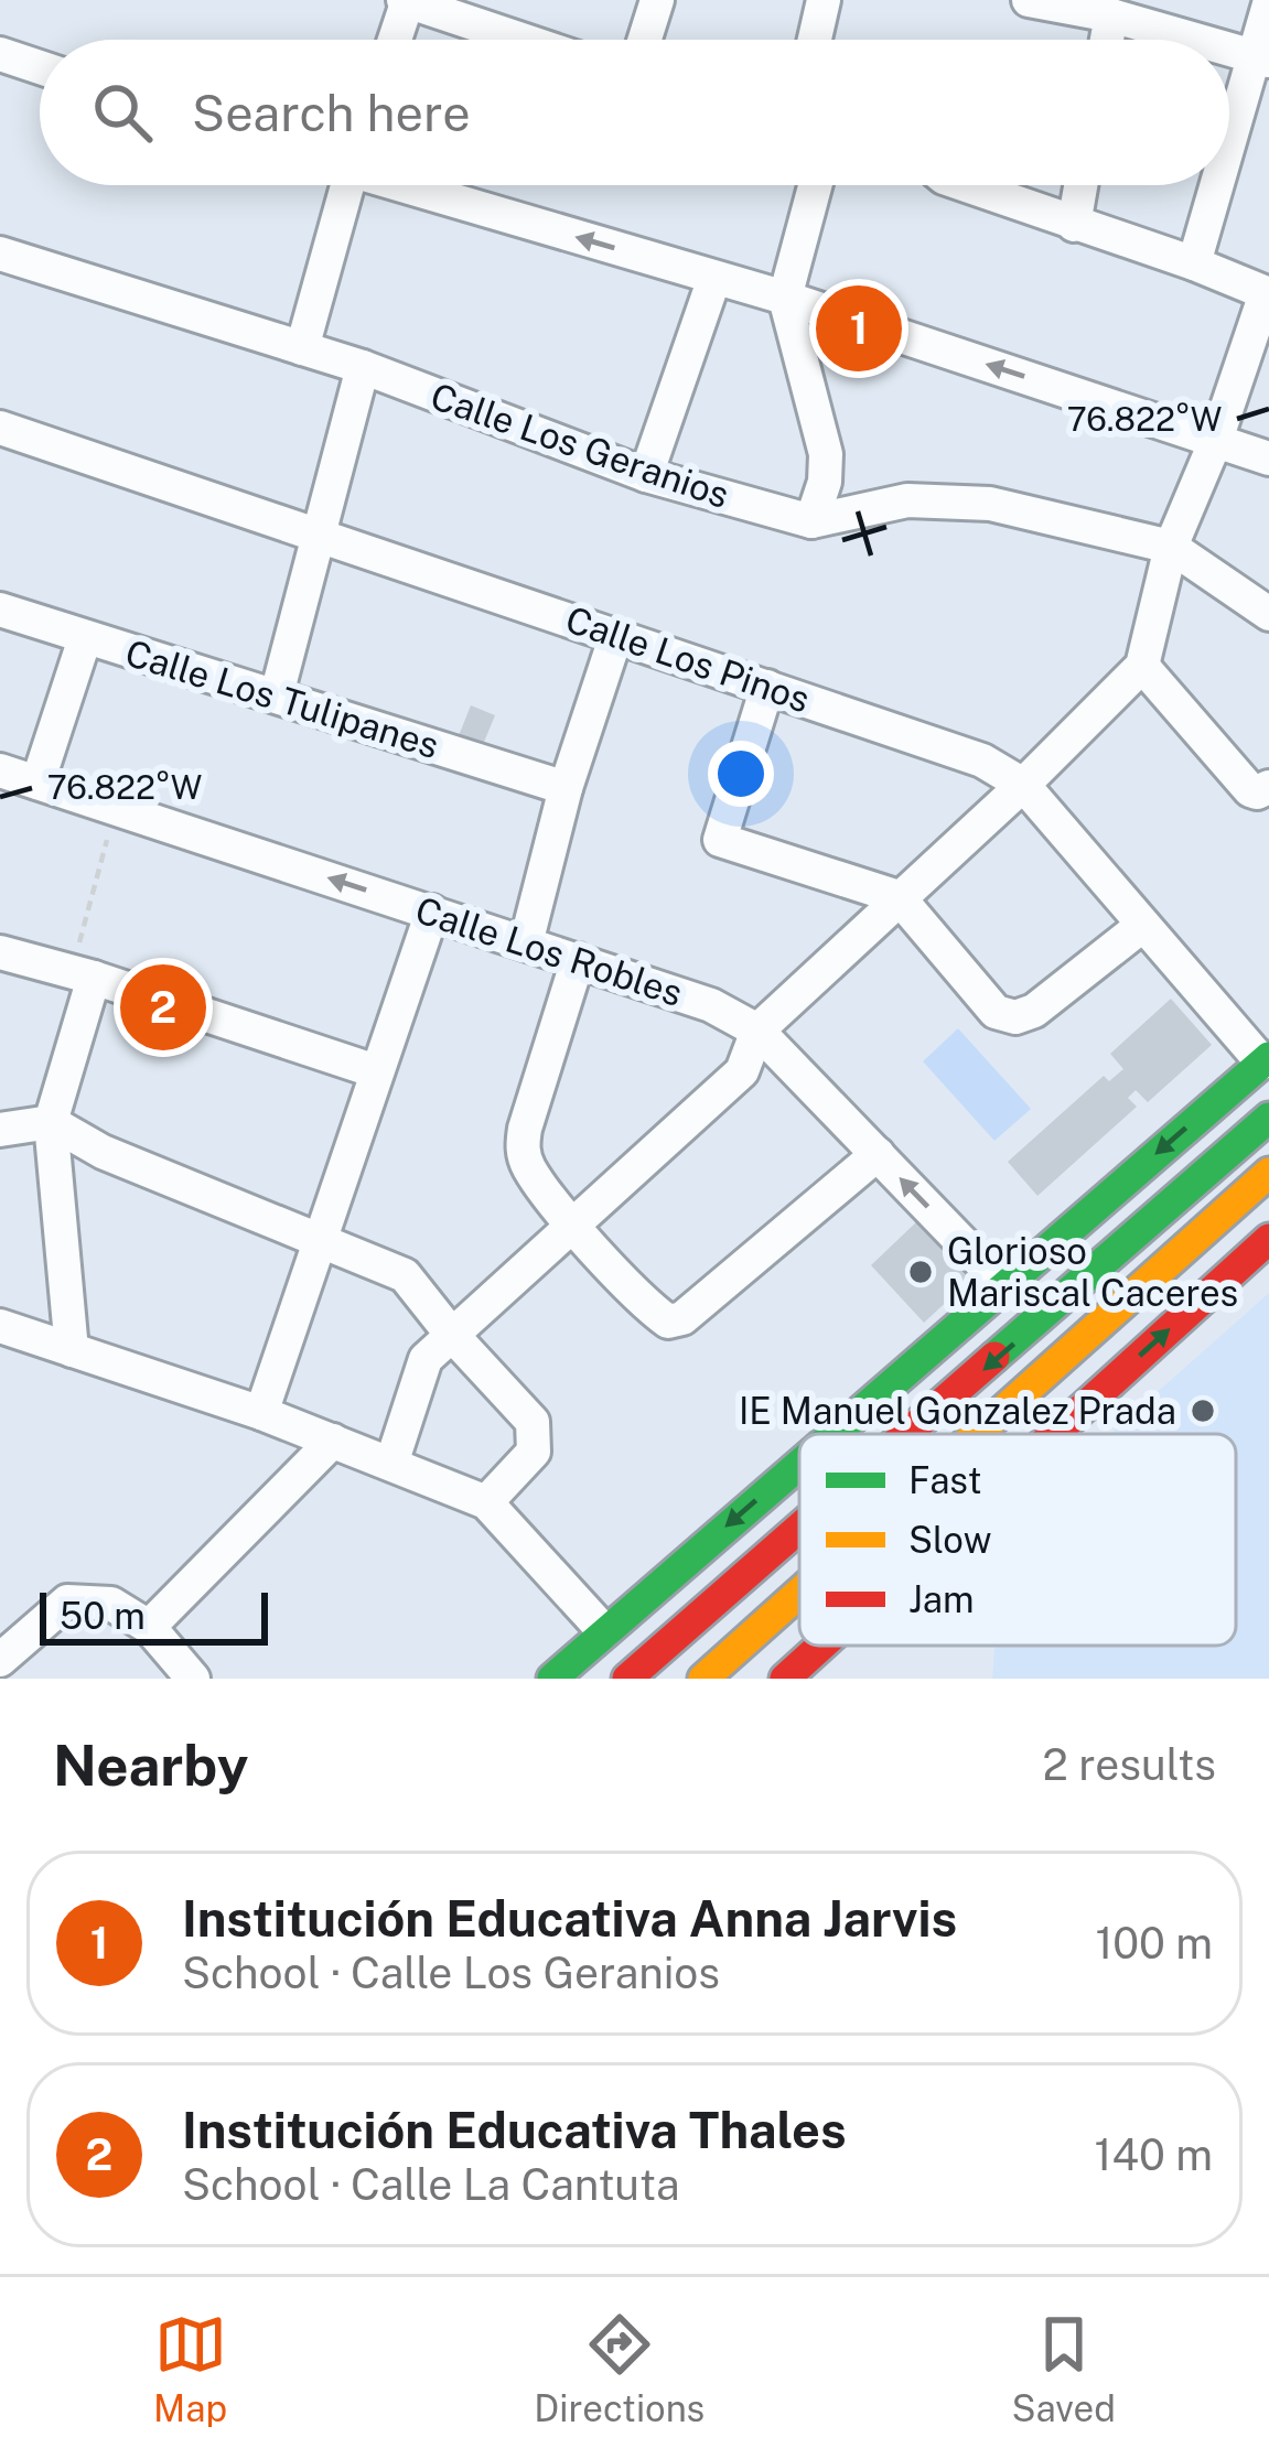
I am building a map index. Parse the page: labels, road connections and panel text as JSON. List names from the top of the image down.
{
  "streets": {
    "street": [
      "Calle Los Geranios",
      "Calle Los Pinos",
      "Calle Los Tulipanes",
      "Calle Los Robles"
    ]
  },
  "places": ["Glorioso Mariscal Caceres", "IE Manuel Gonzalez Prada"],
  "legend": ["Fast", "Slow", "Jam"],
  "scale_bar": "50 m",
  "page": {
    "search": "Search here",
    "pins": ["1", "2"],
    "scale": "50 m",
    "heading": ["Nearby", "2 results"],
    "list": [
      {
        "mark": "1",
        "name": "Institución Educativa Anna Jarvis",
        "note": "School · Calle Los Geranios",
        "value": "100 m"
      },
      {
        "mark": "2",
        "name": "Institución Educativa Thales",
        "note": "School · Calle La Cantuta",
        "value": "140 m"
      }
    ],
    "nav": ["Map", "Directions", "Saved"]
  },
  "coordinates": ["76.822°W"]
}
